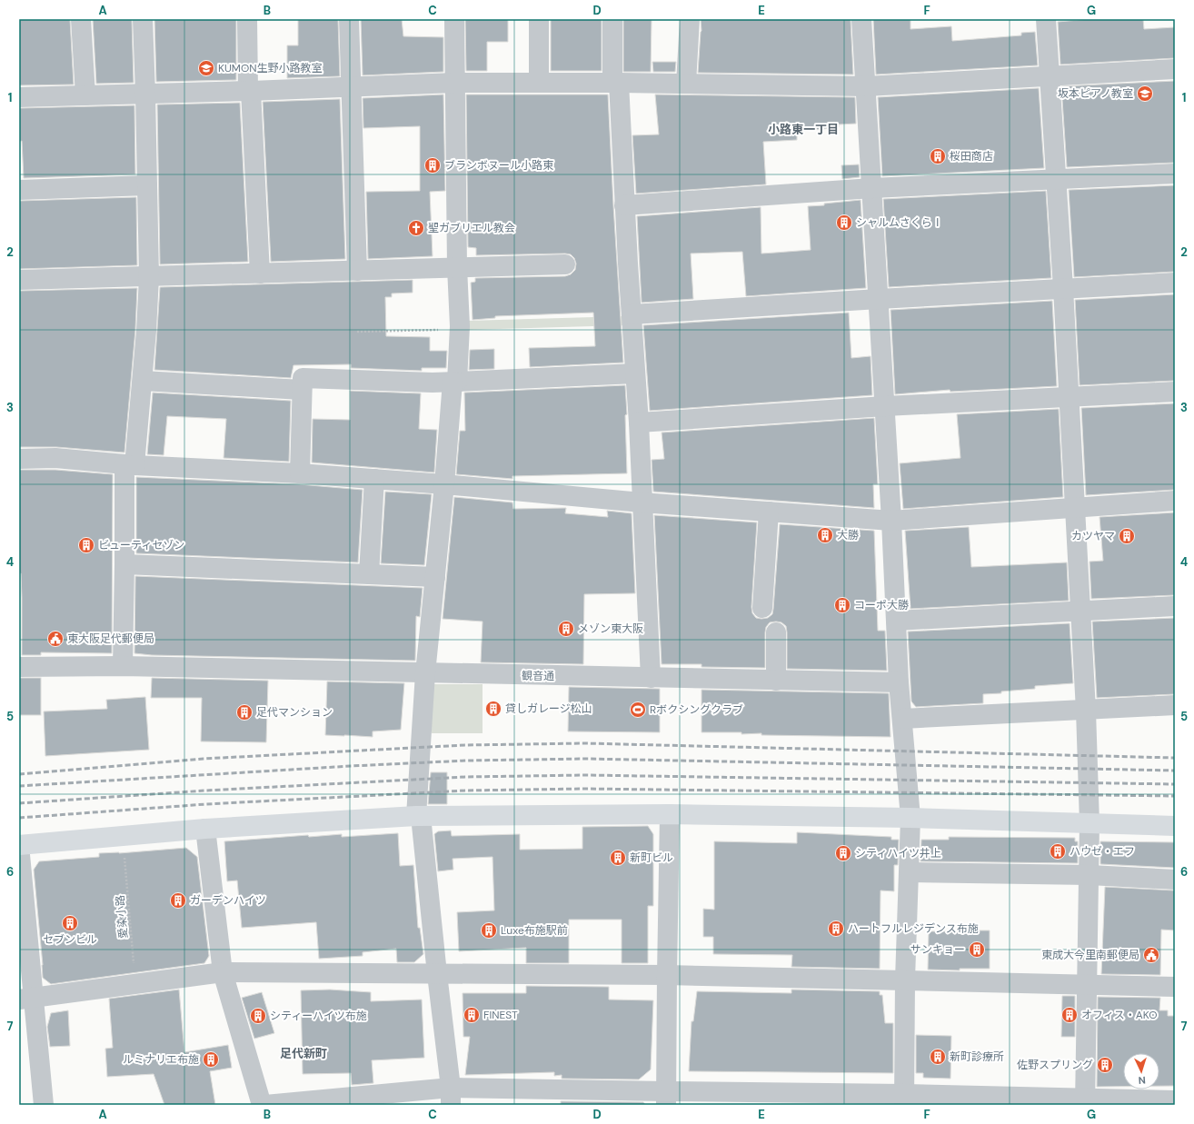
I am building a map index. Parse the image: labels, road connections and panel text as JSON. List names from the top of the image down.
{
  "streets": {
    "street": ["観音通"],
    "path": ["愛染小路"]
  },
  "districts": ["小路東一丁目", "足代新町"],
  "places": {
    "school or university": ["KUMON生野小路教室", "坂本ピアノ教室"],
    "building": [
      "桜田商店",
      "ブランボヌール小路東",
      "シャルムさくらⅠ",
      "大勝",
      "カツヤマ",
      "ビューティセゾン",
      "コーポ大勝",
      "メゾン東大阪",
      "貸しガレージ松山",
      "足代マンション",
      "ハウゼ・エフ",
      "シティハイツ井上",
      "新町ビル",
      "ガーデンハイツ",
      "セブンビル",
      "ハートフルレジデンス布施",
      "Luxe布施駅前",
      "サンキョー",
      "FINEST",
      "オフィス・AKO",
      "シティーハイツ布施",
      "新町診療所",
      "ルミナリエ布施",
      "佐野スプリング"
    ],
    "church": ["聖ガブリエル教会"],
    "public building": ["東大阪足代郵便局", "東成大今里南郵便局"],
    "sports": ["Rボクシングクラブ"]
  },
  "north": "bottom",
  "grid": {
    "columns": [
      "A",
      "B",
      "C",
      "D",
      "E",
      "F",
      "G"
    ],
    "rows": [
      "1",
      "2",
      "3",
      "4",
      "5",
      "6",
      "7"
    ]
  }
}
